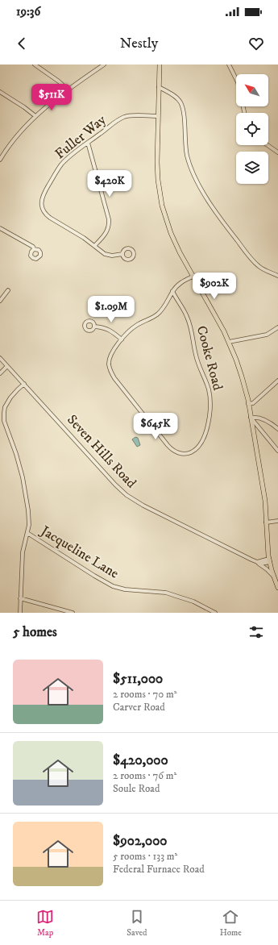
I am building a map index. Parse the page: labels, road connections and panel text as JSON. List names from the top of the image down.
{
  "streets": {
    "street": [
      "Fuller Way",
      "Cooke Road",
      "Seven Hills Road",
      "Jacqueline Lane"
    ]
  },
  "north": "top left",
  "page": {
    "status": "19:36",
    "header": "Nestly",
    "price": [
      "$511K",
      "$420K",
      "$902K",
      "$1.09M",
      "$645K"
    ],
    "heading": "5 homes",
    "list": [
      {
        "name": "$511,000",
        "note": "2 rooms · 70 m² · Carver Road"
      },
      {
        "name": "$420,000",
        "note": "2 rooms · 76 m² · Soule Road"
      },
      {
        "name": "$902,000",
        "note": "5 rooms · 133 m² · Federal Furnace Road"
      }
    ],
    "tabs": ["Map", "Saved", "Home"]
  }
}
